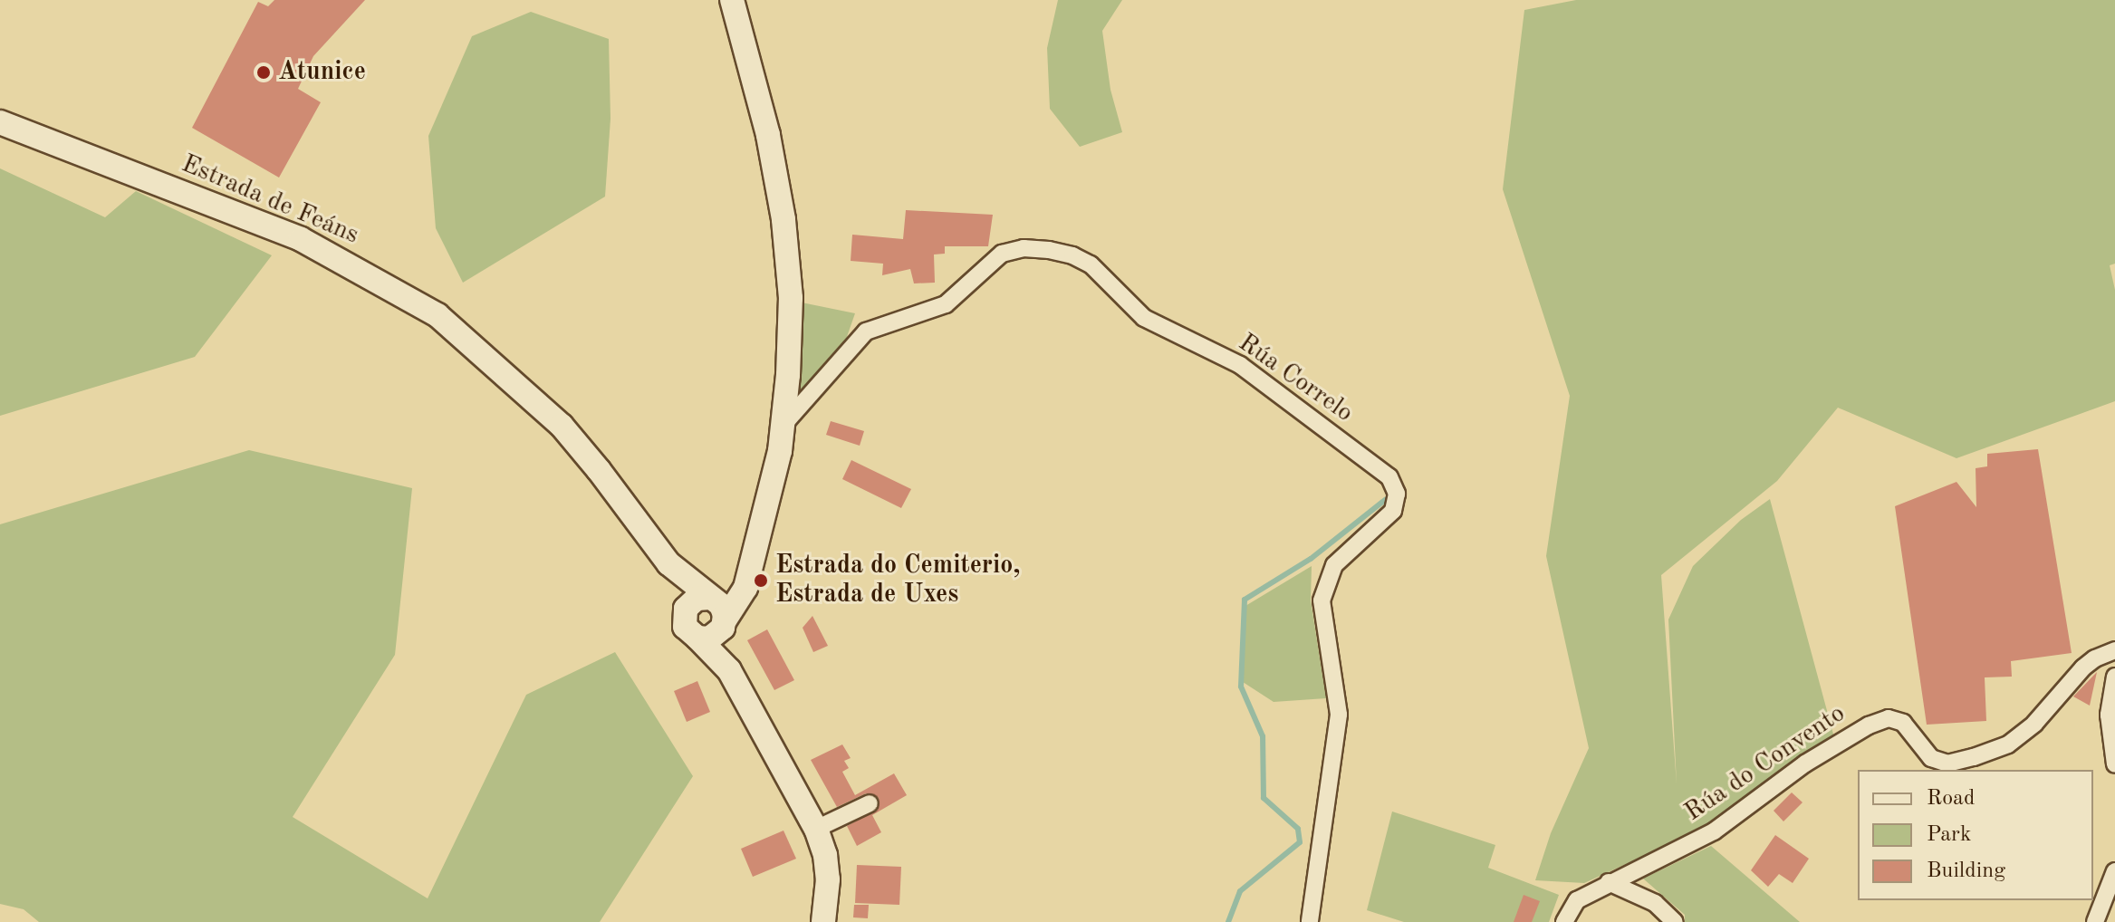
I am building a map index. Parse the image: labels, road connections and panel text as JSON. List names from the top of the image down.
{
  "streets": {
    "street": ["Estrada de Feáns", "Rúa Correlo", "Rúa do Convento"]
  },
  "places": ["Atunice", "Estrada do Cemiterio, Estrada de Uxes"],
  "legend": ["Road", "Park", "Building"]
}
